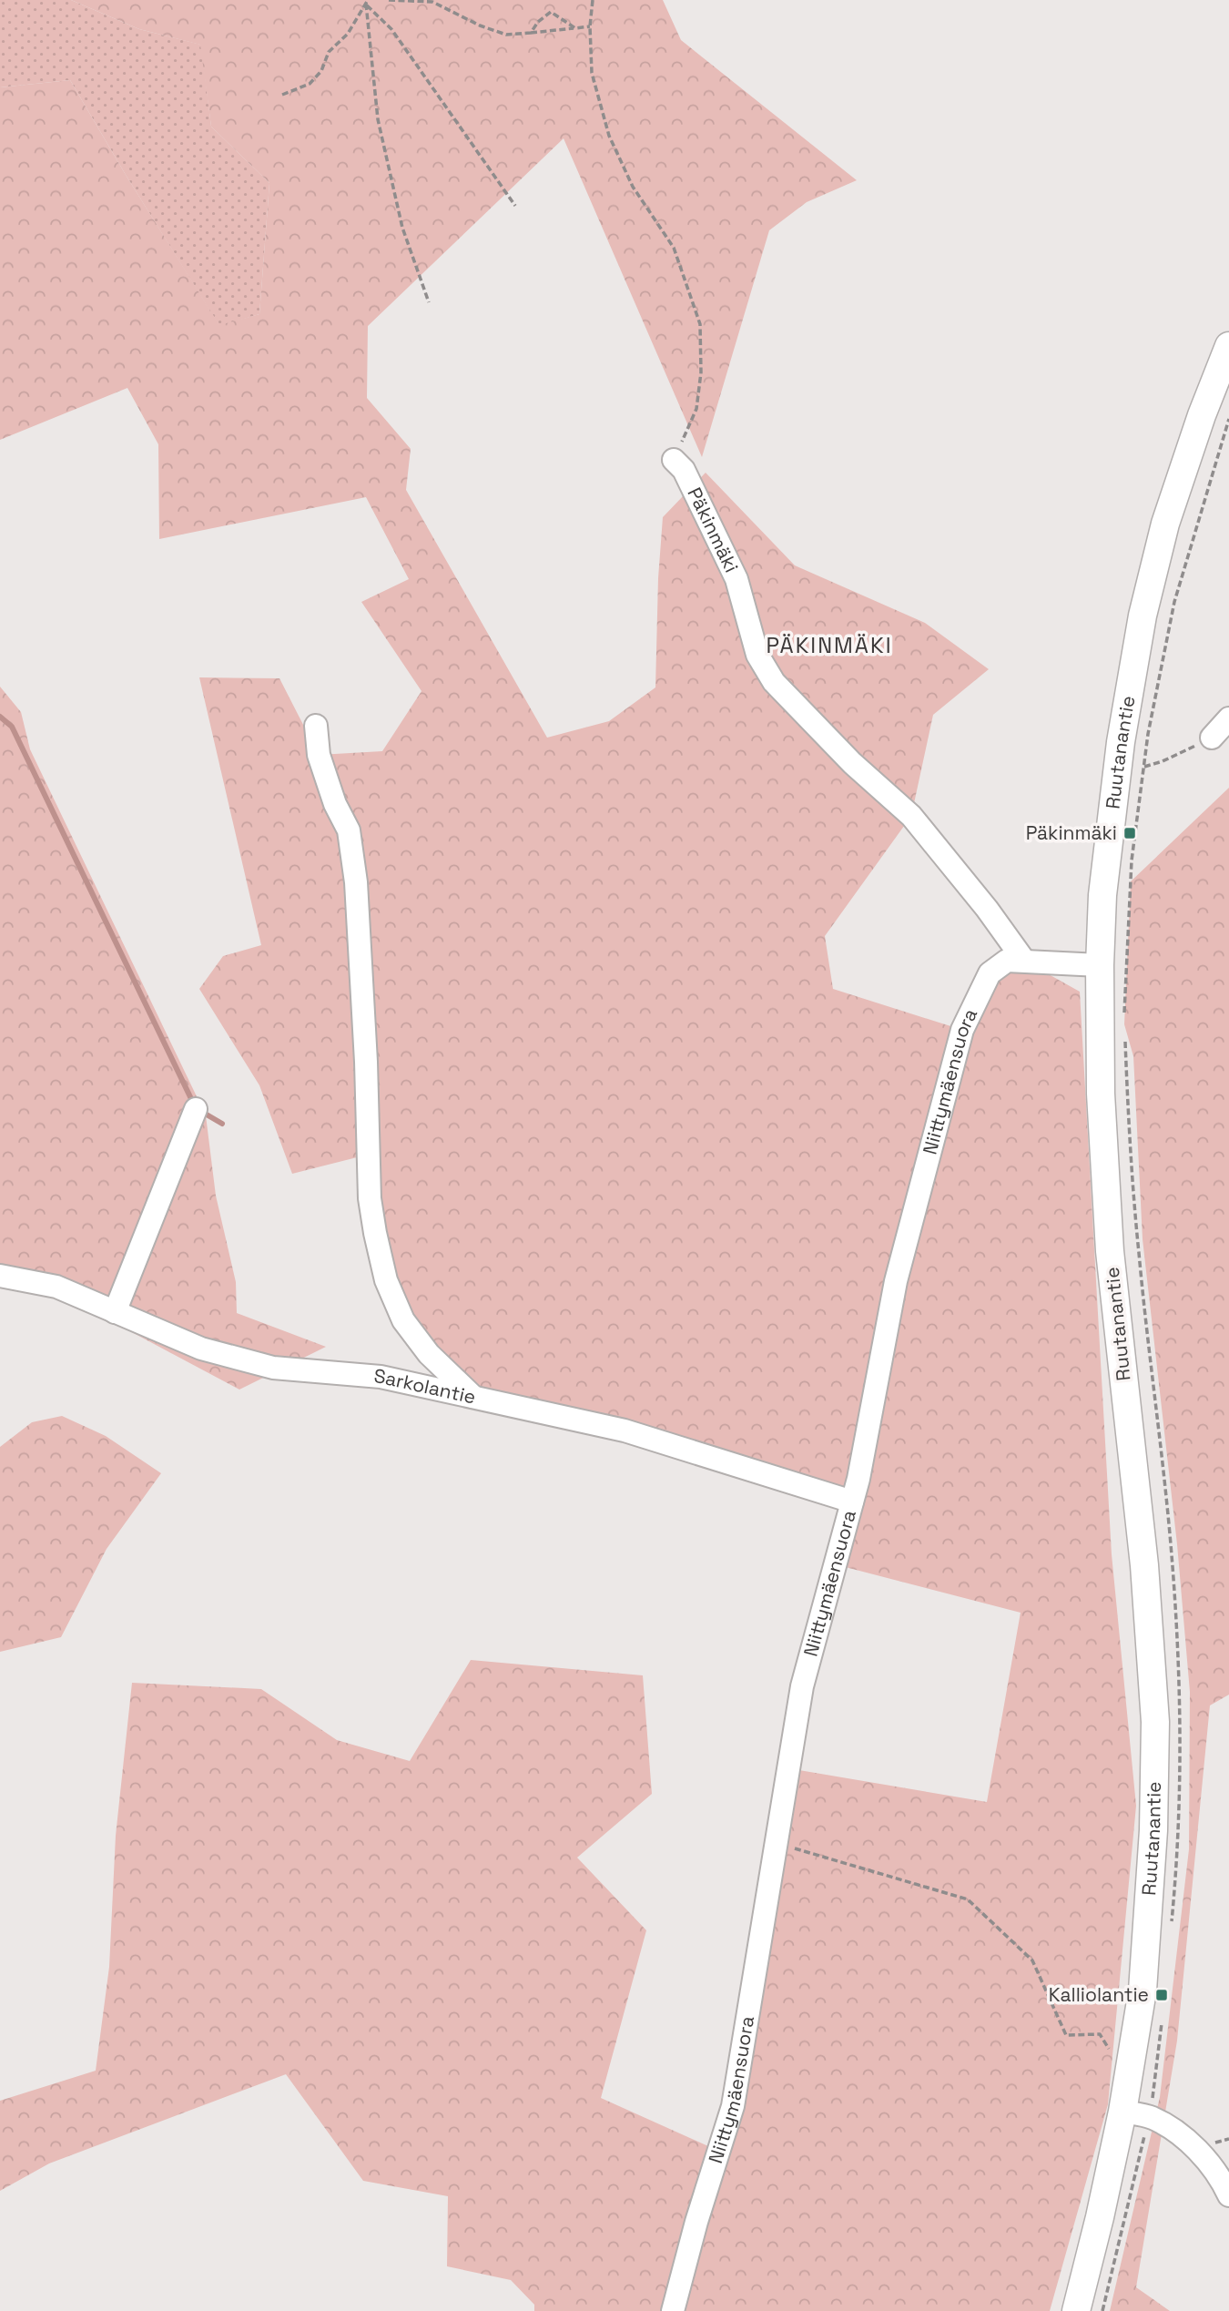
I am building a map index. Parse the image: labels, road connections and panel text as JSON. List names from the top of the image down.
{
  "streets": {
    "street": [
      "Päkinmäki",
      "Ruutanantie",
      "Niittymäensuora",
      "Sarkolantie"
    ]
  },
  "crossings": [
    ["Päkinmäki", "Niittymäensuora"],
    ["Ruutanantie", "Niittymäensuora"],
    ["Niittymäensuora", "Sarkolantie"]
  ],
  "districts": ["PÄKINMÄKI"],
  "places": {
    "transit": ["Päkinmäki", "Kalliolantie"]
  }
}
